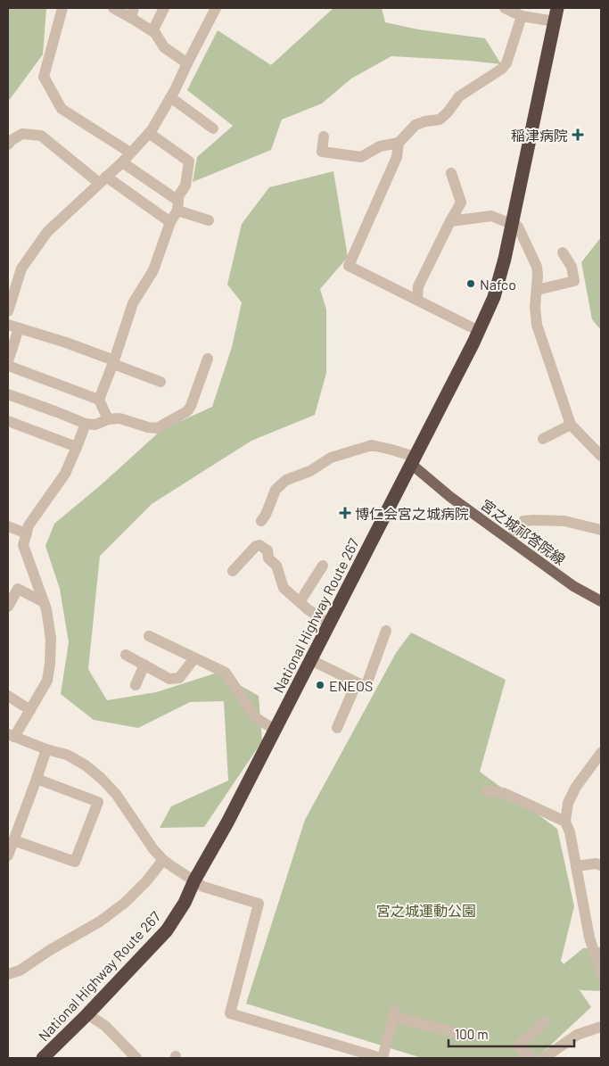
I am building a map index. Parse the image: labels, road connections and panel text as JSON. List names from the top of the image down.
{
  "streets": {
    "highway": ["National Highway Route 267"],
    "main road": ["宮之城祁答院線"]
  },
  "crossings": [
    ["宮之城祁答院線", "National Highway Route 267"]
  ],
  "parks": ["宮之城運動公園"],
  "places": {
    "health": ["稲津病院", "博仁会宮之城病院"],
    "other": ["Nafco", "ENEOS"]
  },
  "scale_bar": "100 m"
}
